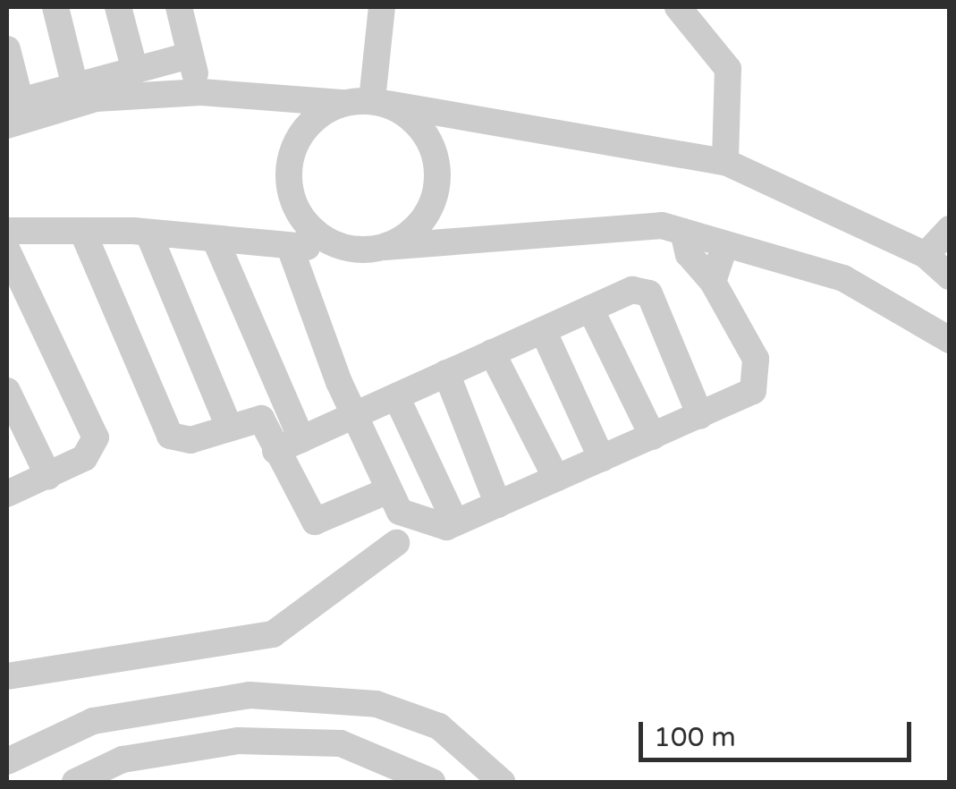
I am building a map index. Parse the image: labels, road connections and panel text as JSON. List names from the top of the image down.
{
  "scale_bar": "100 m"
}
